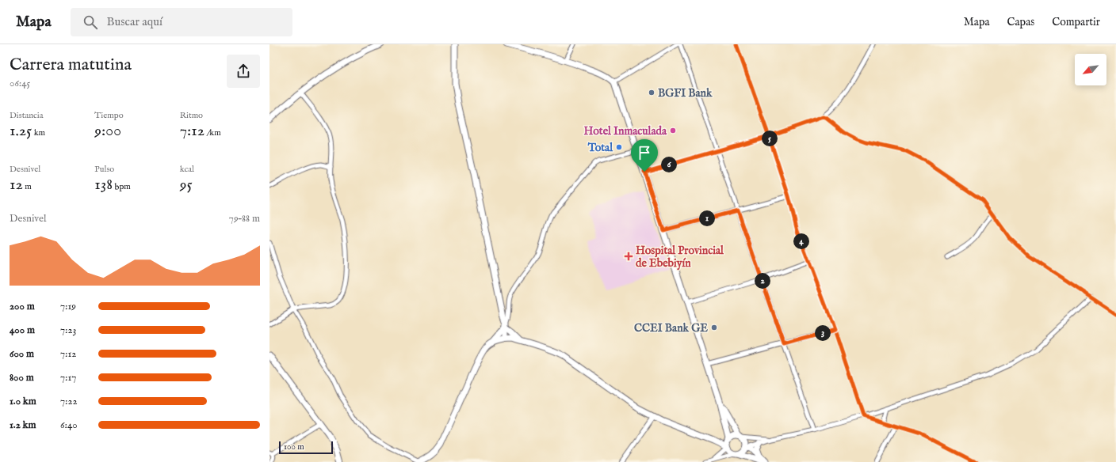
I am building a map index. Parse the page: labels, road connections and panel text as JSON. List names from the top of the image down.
{
  "places": {
    "other": [
      "BGFI Bank",
      "Hotel Inmaculada",
      "Total",
      "CCEI Bank GE"
    ],
    "health": ["Hospital Provincial de Ebebiyín"]
  },
  "scale_bar": "100 m",
  "north": "bottom left",
  "page": {
    "header": "Mapa",
    "search": "Buscar aquí",
    "nav": ["Mapa", "Capas", "Compartir"],
    "heading": ["Carrera matutina", "06:45"],
    "stats": [
      ["Distancia", "1.25 km"],
      ["Tiempo", "9:00"],
      ["Ritmo", "7:12 /km"],
      ["Desnivel", "12 m"],
      ["Pulso", "138 bpm"],
      ["kcal", "95"]
    ],
    "pins": [
      "5",
      "6",
      "1",
      "4",
      "2",
      "3"
    ],
    "chart": ["Desnivel", "79–88 m"],
    "list": [
      {
        "name": "200 m",
        "note": "7:19"
      },
      {
        "name": "400 m",
        "note": "7:23"
      },
      {
        "name": "600 m",
        "note": "7:12"
      },
      {
        "name": "800 m",
        "note": "7:17"
      },
      {
        "name": "1.0 km",
        "note": "7:22"
      },
      {
        "name": "1.2 km",
        "note": "6:40"
      }
    ],
    "scale": "100 m"
  }
}
